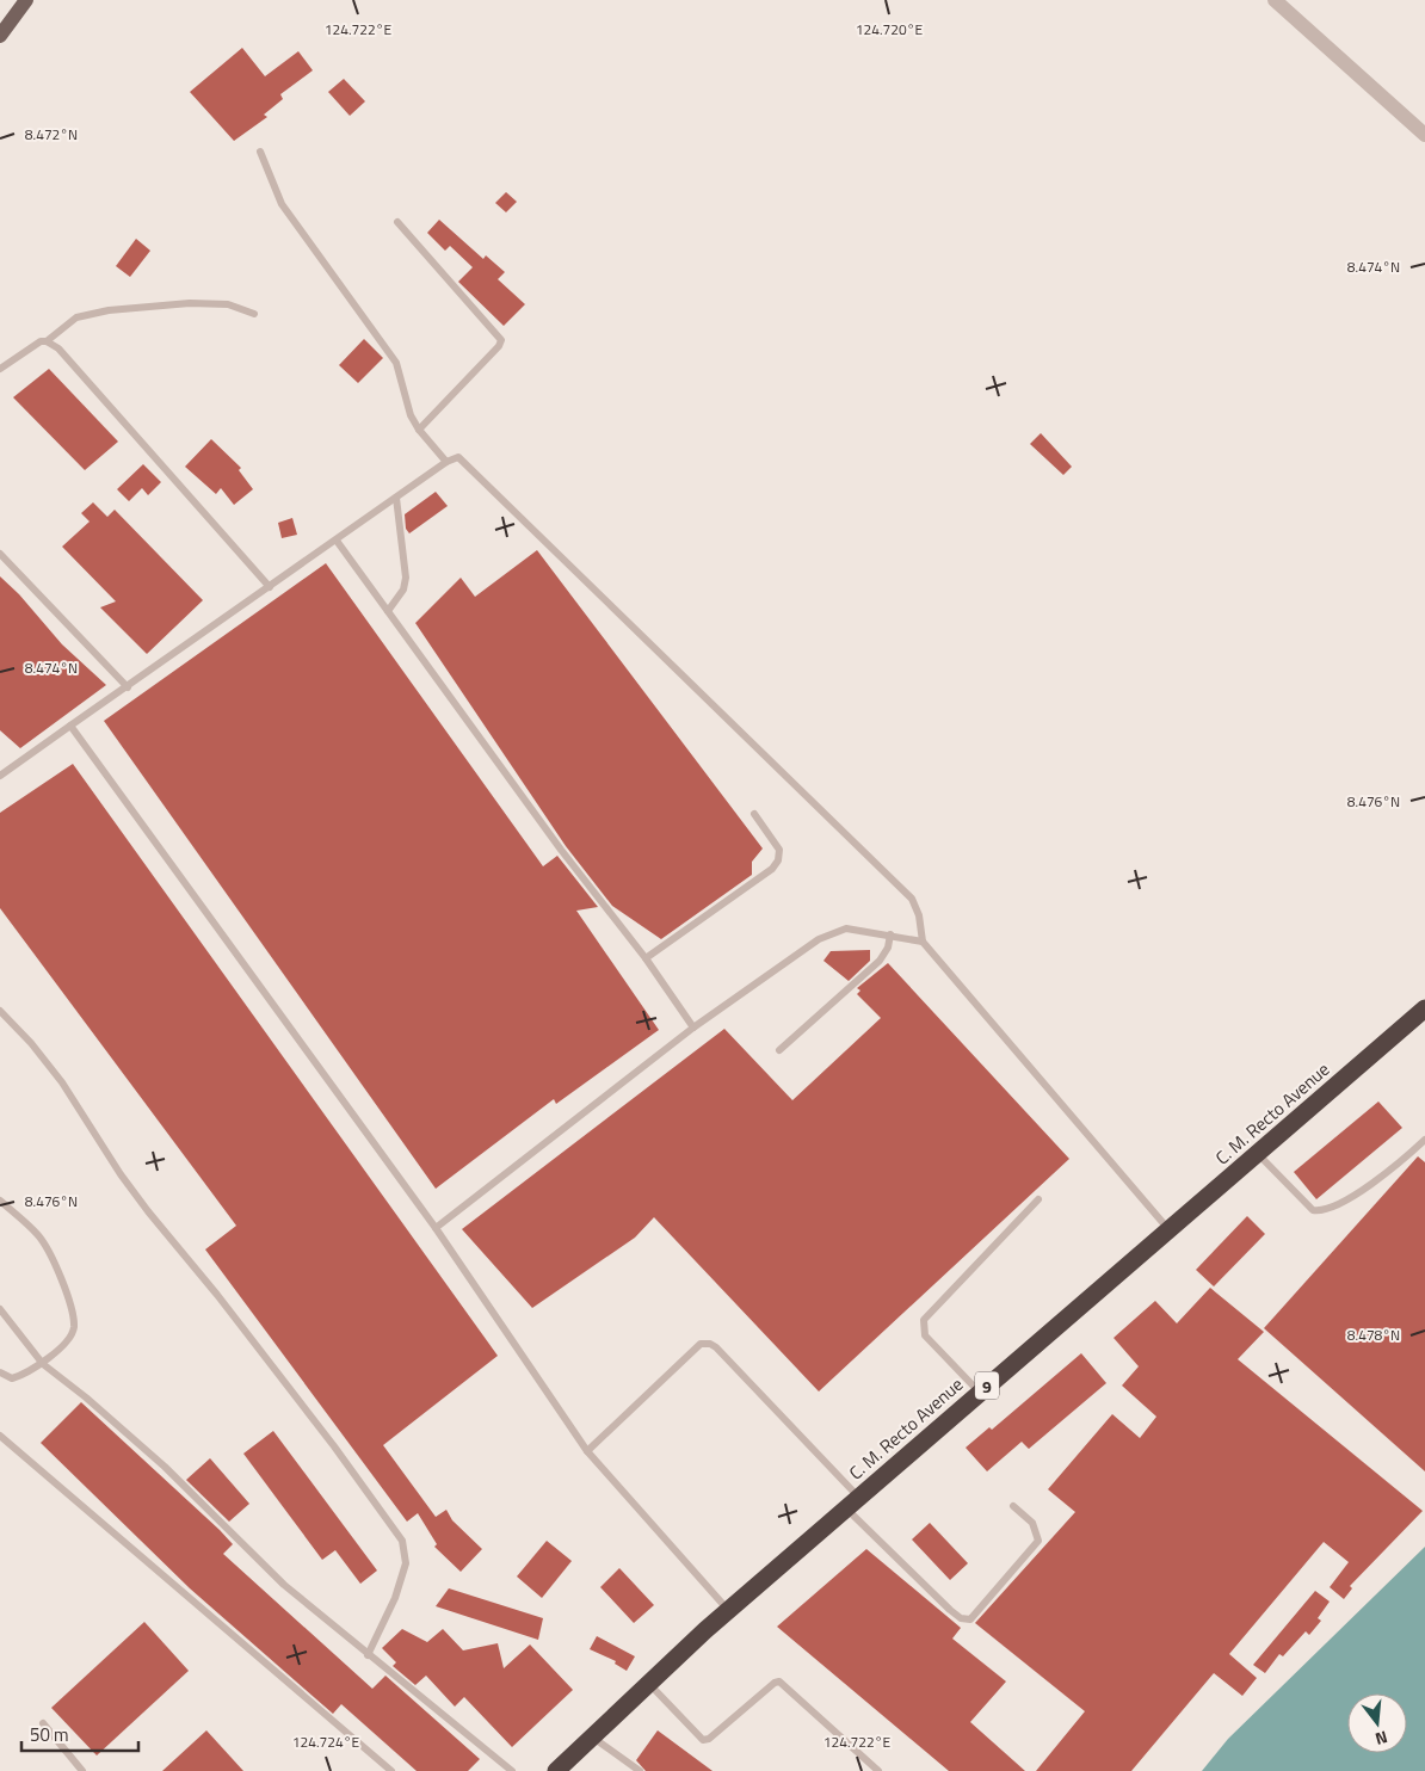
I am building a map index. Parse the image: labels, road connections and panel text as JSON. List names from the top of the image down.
{
  "streets": {
    "highway": ["C. M. Recto Avenue", "9"]
  },
  "scale_bar": "50 m",
  "north": "bottom",
  "coordinates": [
    "124.722°E",
    "124.720°E",
    "8.472°N",
    "8.474°N",
    "8.476°N",
    "8.478°N",
    "124.724°E"
  ]
}
